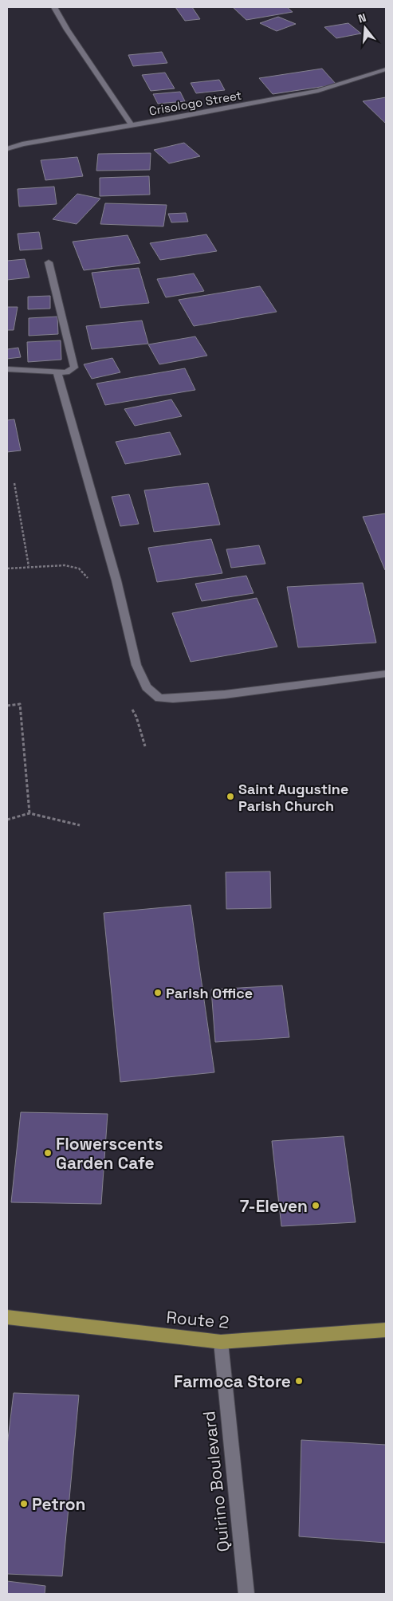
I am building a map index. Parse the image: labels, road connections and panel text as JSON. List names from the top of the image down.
{
  "streets": {
    "highway": ["Route 2"],
    "street": ["Crisologo Street", "Quirino Boulevard"]
  },
  "crossings": [
    ["Route 2", "Quirino Boulevard"]
  ],
  "places": [
    "Saint Augustine Parish Church",
    "Parish Office",
    "Flowerscents Garden Cafe",
    "7-Eleven",
    "Farmoca Store",
    "Petron"
  ],
  "north": "top"
}
